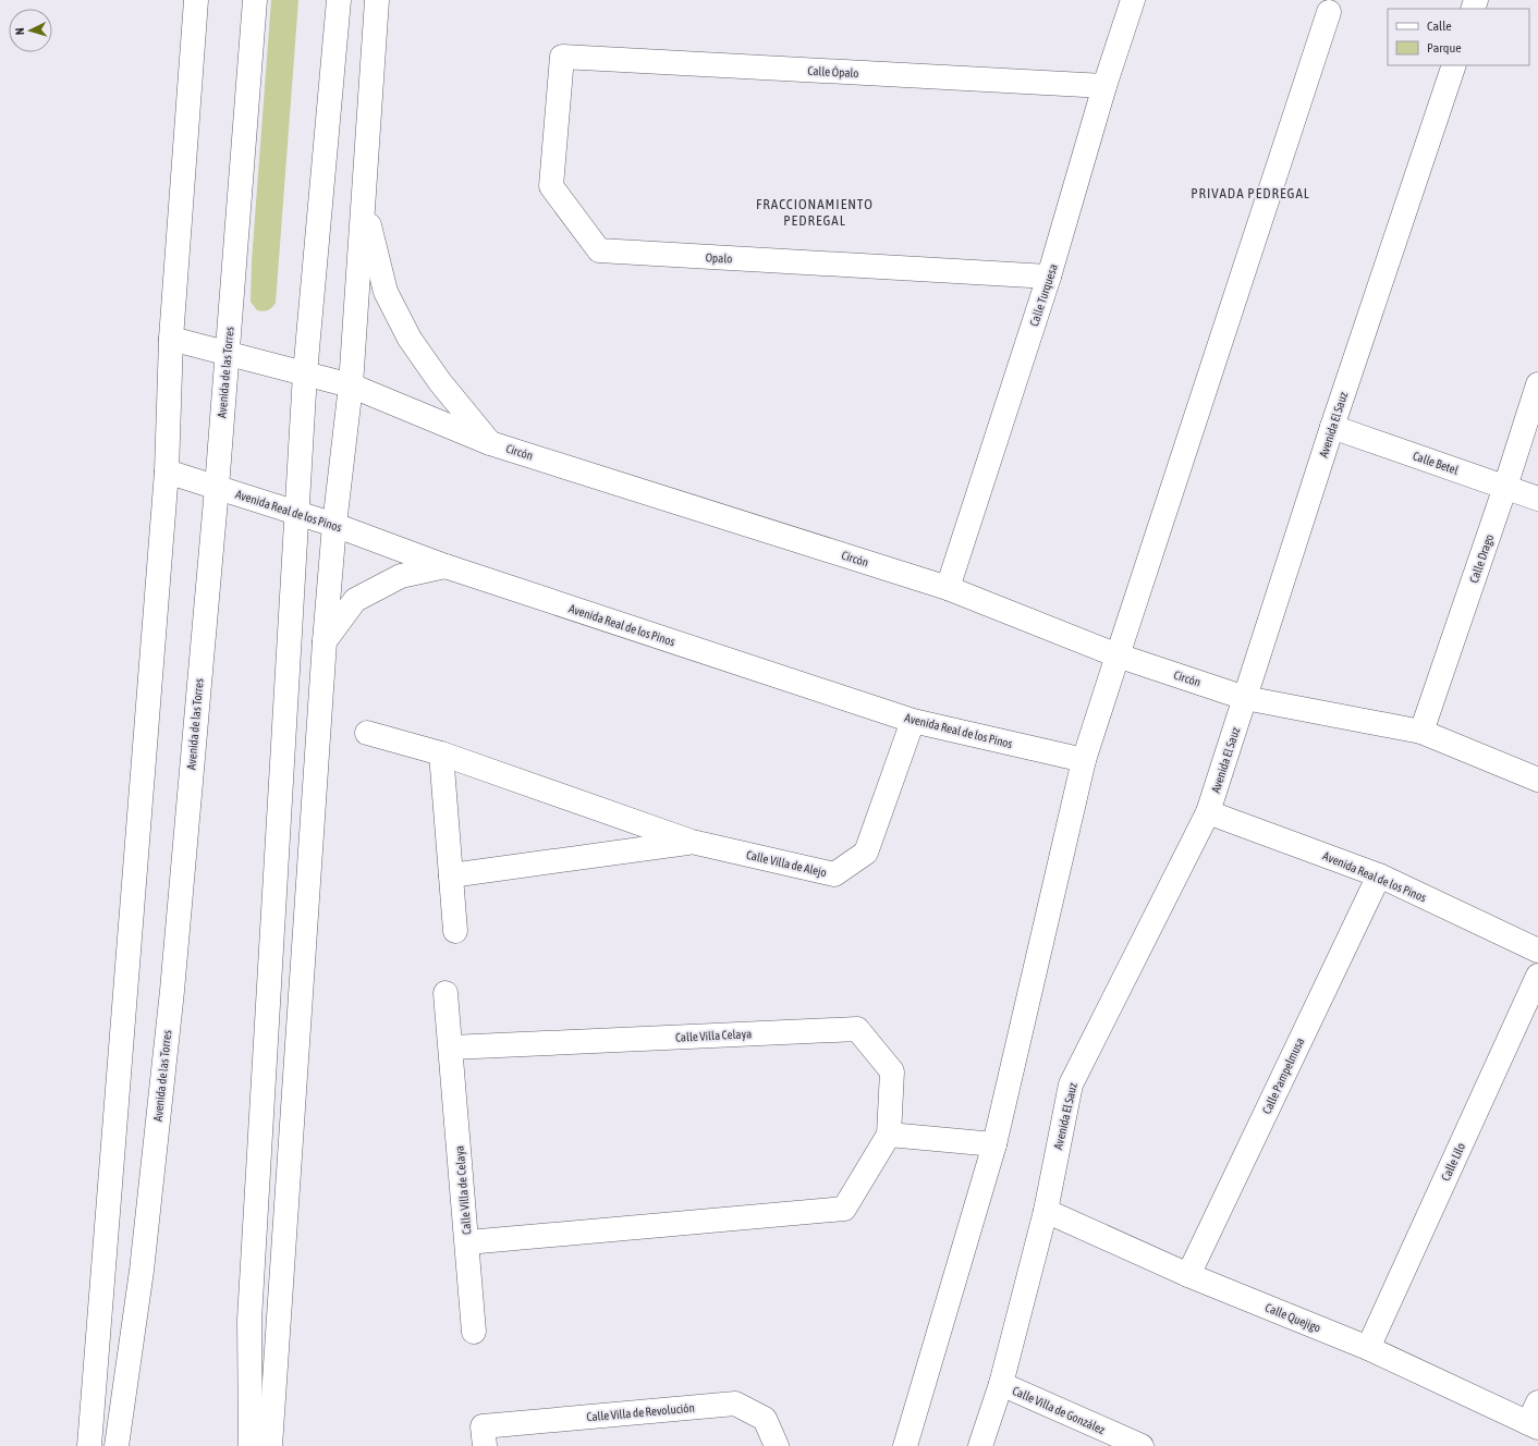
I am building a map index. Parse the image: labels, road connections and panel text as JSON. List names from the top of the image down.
{
  "streets": {
    "street": [
      "Calle Ópalo",
      "Opalo",
      "Calle Turquesa",
      "Avenida de las Torres",
      "Avenida El Sauz",
      "Circón",
      "Calle Betel",
      "Avenida Real de los Pinos",
      "Calle Drago",
      "Calle Villa de Alejo",
      "Calle Villa Celaya",
      "Calle Pampelmusa",
      "Calle Lilo",
      "Calle Villa de Celaya",
      "Calle Quejigo",
      "Calle Villa de González",
      "Calle Villa de Revolución"
    ]
  },
  "crossings": [
    ["Calle Ópalo", "Opalo"],
    ["Calle Ópalo", "Calle Turquesa"],
    ["Opalo", "Calle Turquesa"],
    ["Calle Turquesa", "Circón"],
    ["Avenida de las Torres", "Circón"],
    ["Avenida de las Torres", "Avenida Real de los Pinos"],
    ["Avenida El Sauz", "Circón"],
    ["Avenida El Sauz", "Calle Betel"],
    ["Avenida El Sauz", "Avenida Real de los Pinos"],
    ["Avenida El Sauz", "Calle Quejigo"],
    ["Avenida El Sauz", "Calle Villa de González"],
    ["Circón", "Calle Drago"],
    ["Calle Betel", "Calle Drago"],
    ["Avenida Real de los Pinos", "Calle Villa de Alejo"],
    ["Avenida Real de los Pinos", "Calle Pampelmusa"],
    ["Calle Villa Celaya", "Calle Villa de Celaya"],
    ["Calle Pampelmusa", "Calle Quejigo"],
    ["Calle Lilo", "Calle Quejigo"]
  ],
  "districts": ["PRIVADA PEDREGAL", "FRACCIONAMIENTO PEDREGAL"],
  "legend": ["Calle", "Parque"],
  "north": "left"
}
